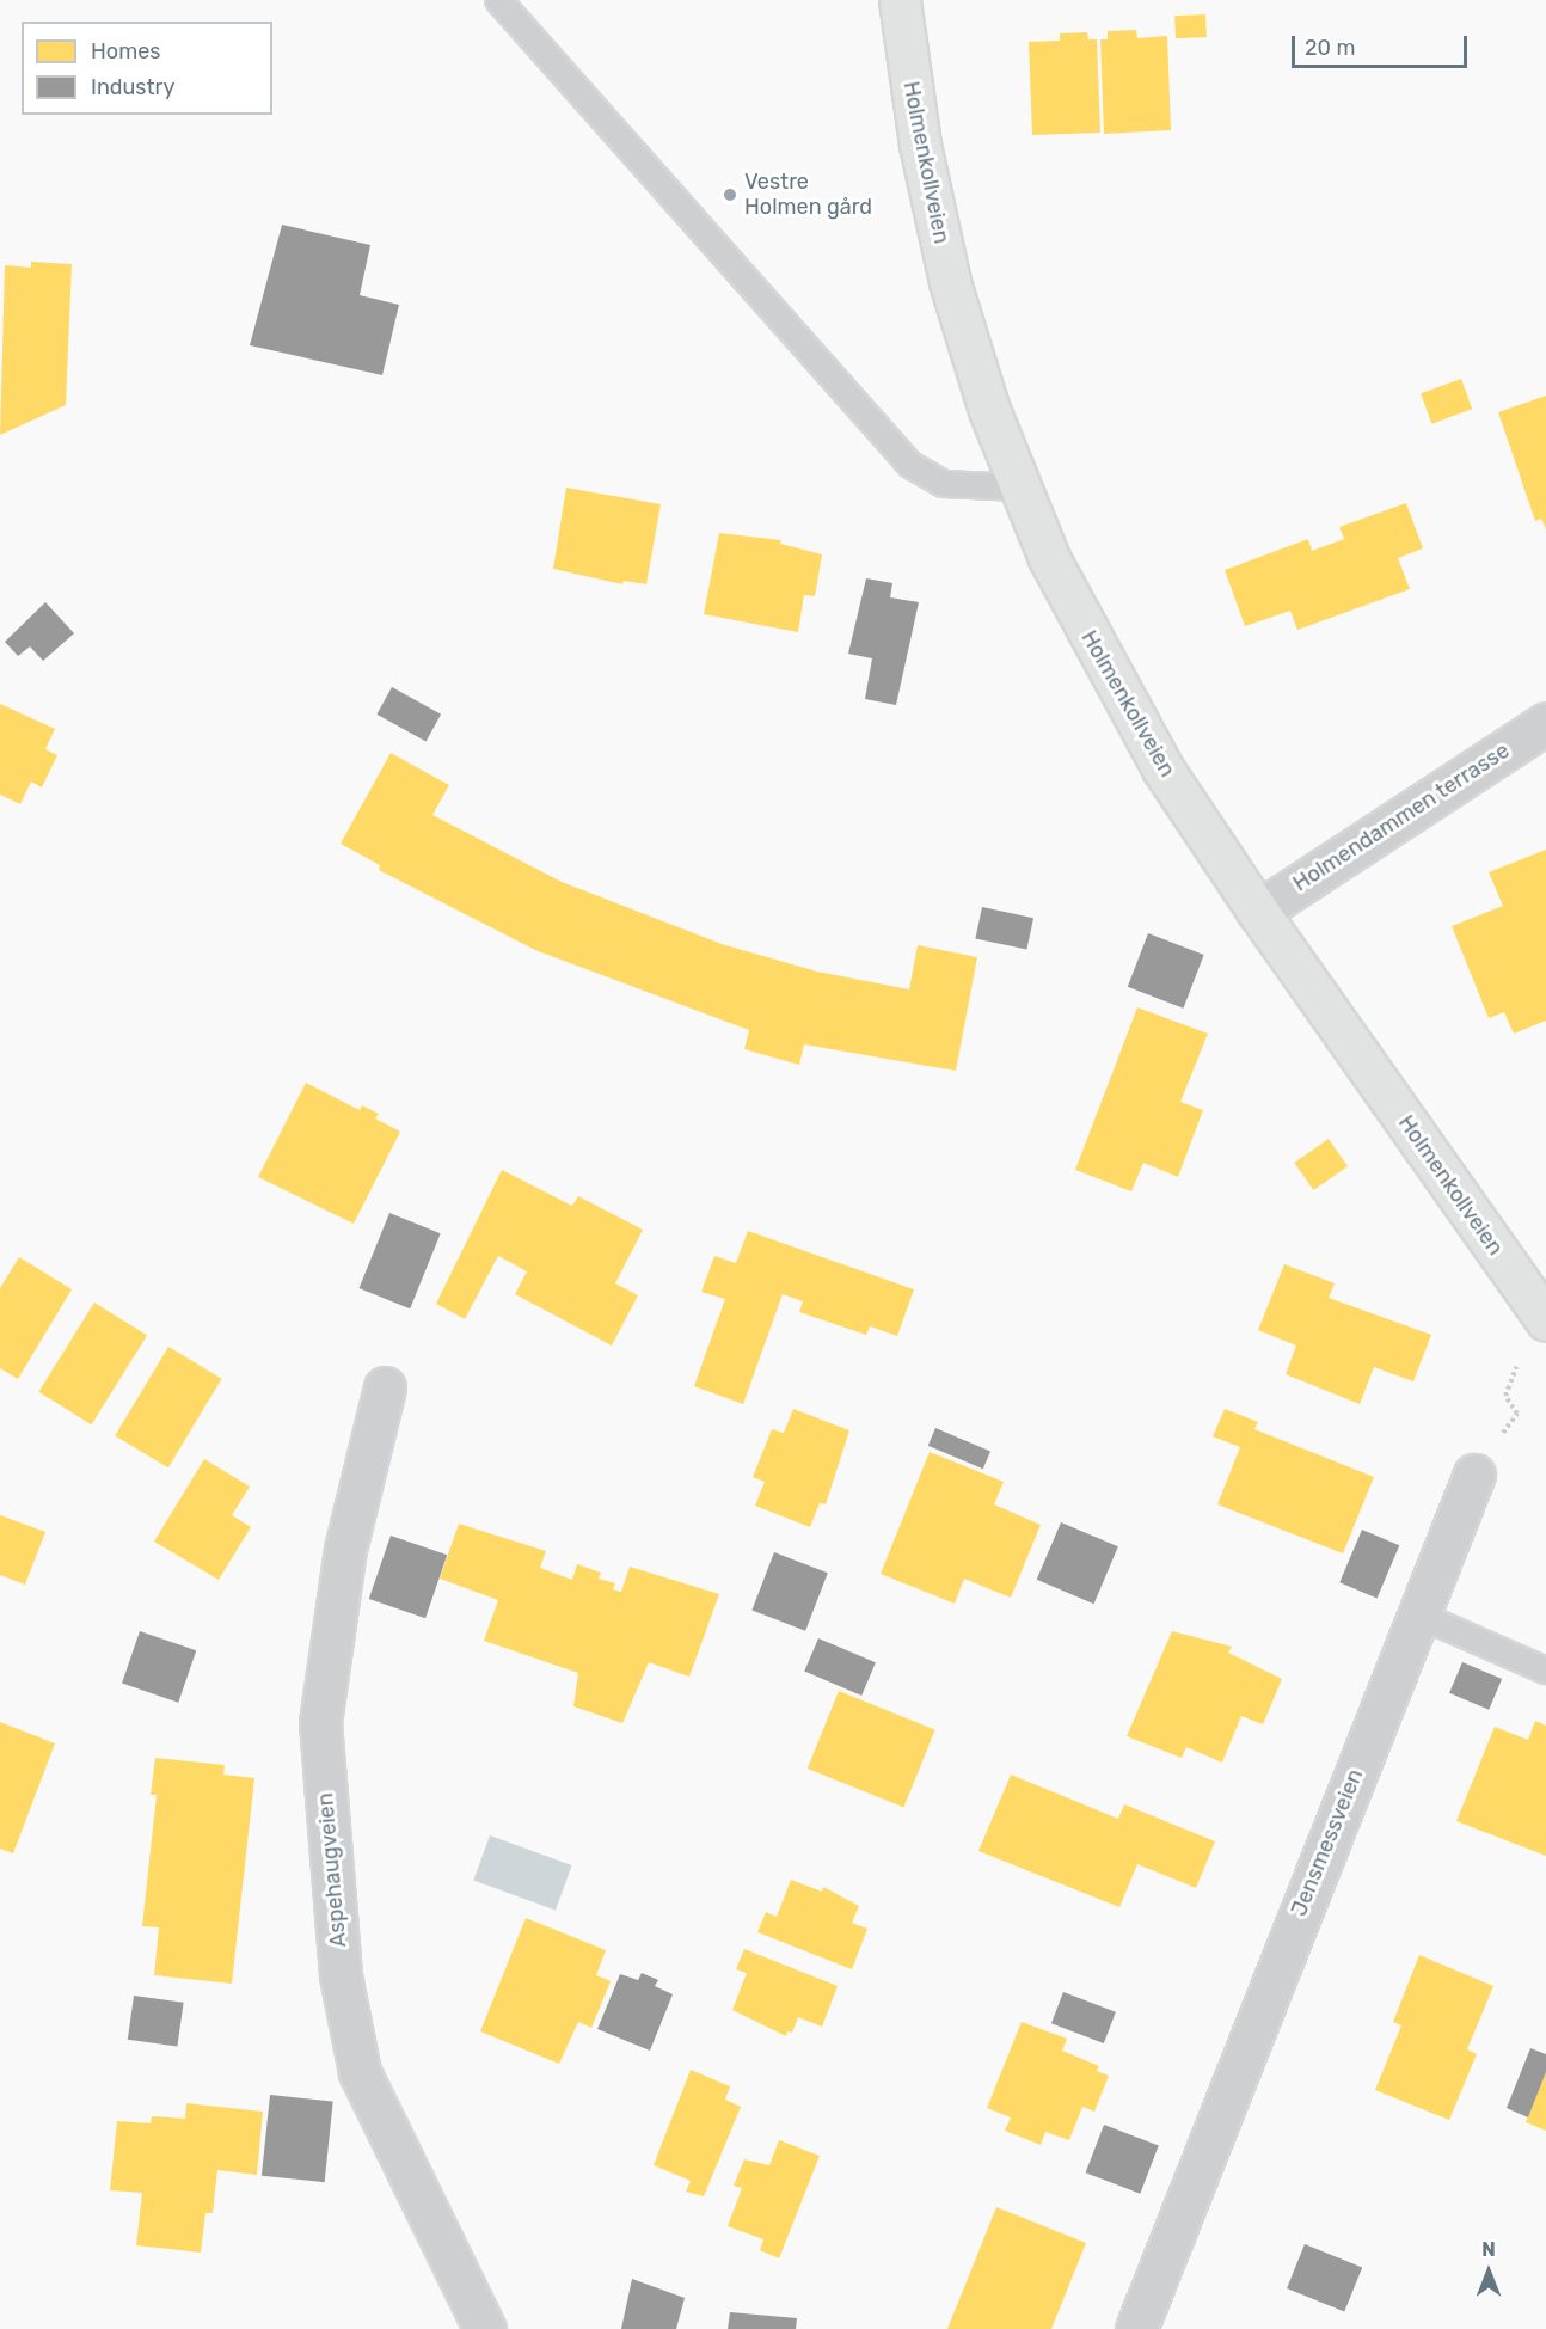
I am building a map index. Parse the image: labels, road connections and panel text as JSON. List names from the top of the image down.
{
  "streets": {
    "main road": ["Holmenkollveien"],
    "street": ["Holmendammen terrasse", "Jensmessveien", "Aspehaugveien"]
  },
  "crossings": [
    ["Holmenkollveien", "Holmendammen terrasse"]
  ],
  "places": ["Vestre Holmen gård"],
  "legend": ["Homes", "Industry"],
  "scale_bar": "20 m",
  "north": "top"
}
